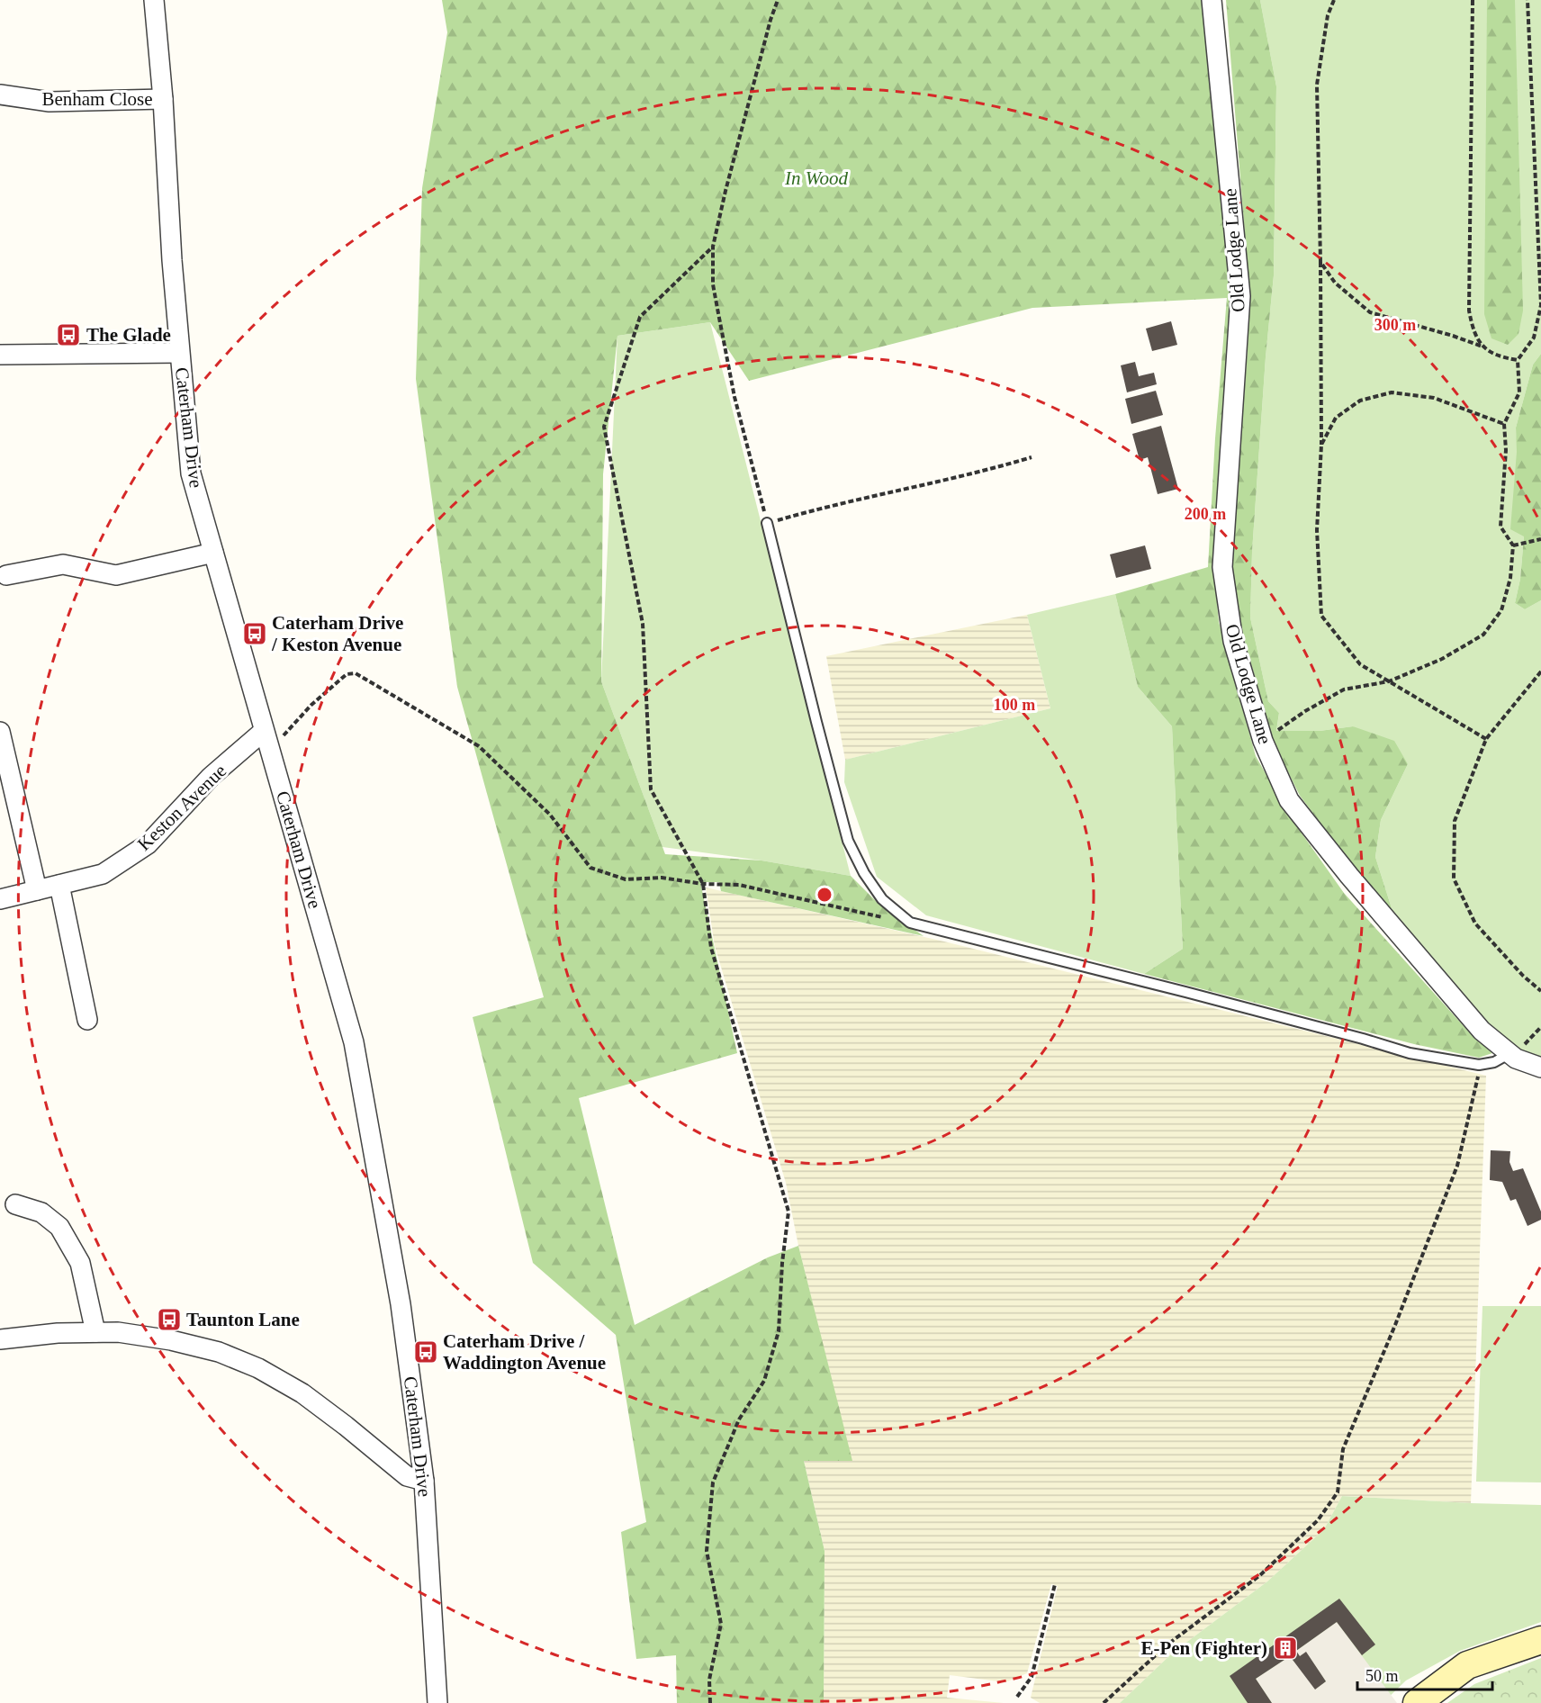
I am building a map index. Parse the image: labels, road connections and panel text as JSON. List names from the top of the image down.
{
  "streets": {
    "street": [
      "Benham Close",
      "Old Lodge Lane",
      "Caterham Drive",
      "Keston Avenue"
    ]
  },
  "crossings": [
    ["Benham Close", "Caterham Drive"],
    ["Caterham Drive", "Keston Avenue"]
  ],
  "parks": ["In Wood"],
  "places": {
    "bus stop": [
      "The Glade",
      "Caterham Drive / Keston Avenue",
      "Taunton Lane",
      "Caterham Drive / Waddington Avenue"
    ],
    "building": ["E-Pen (Fighter)"]
  },
  "scale_bar": "50 m",
  "rings": ["300 m", "200 m", "100 m"]
}
